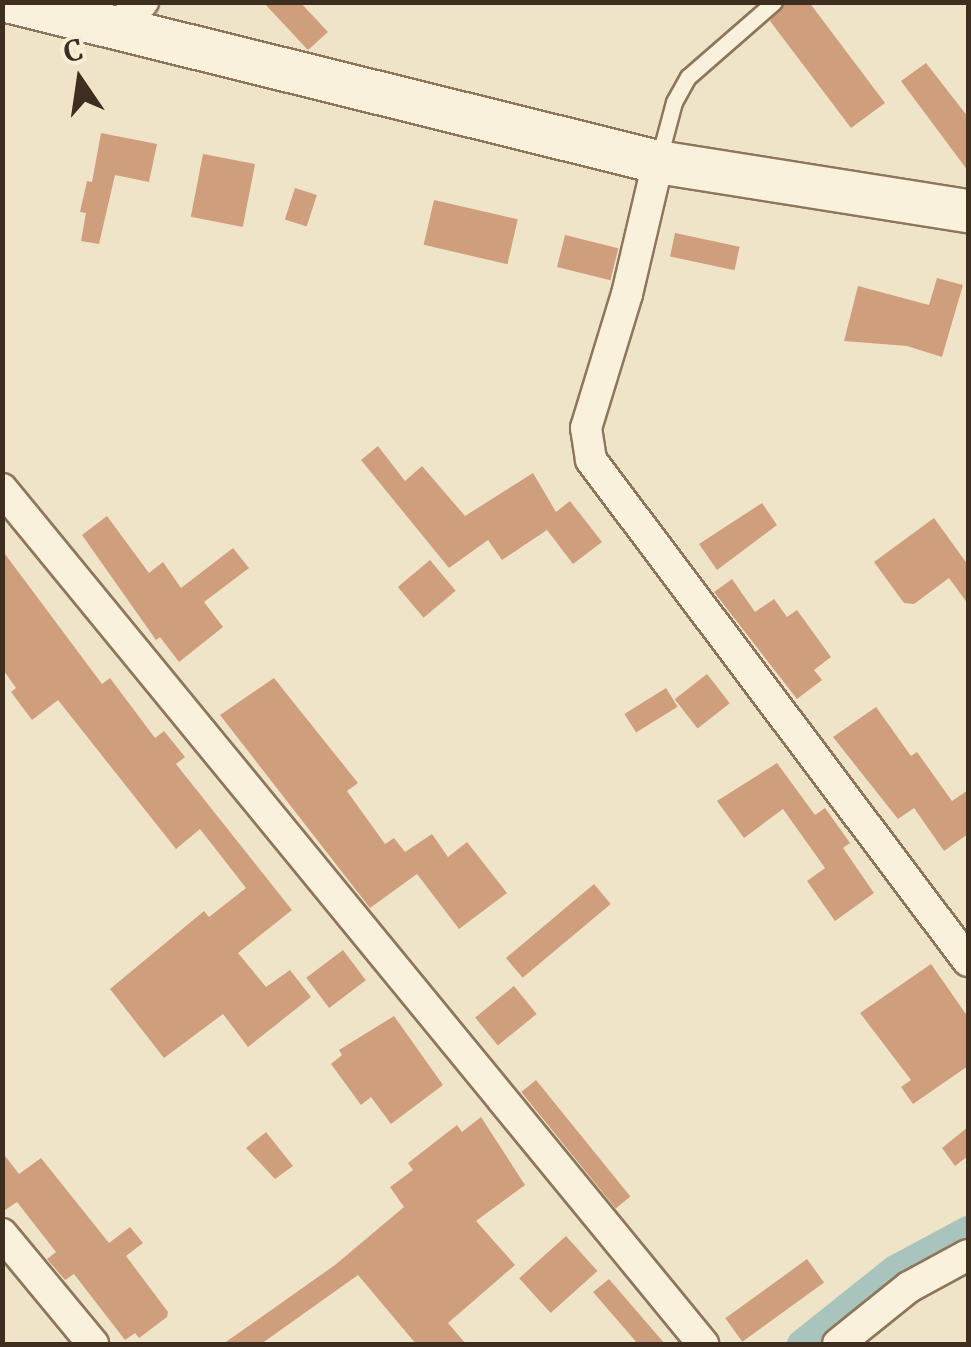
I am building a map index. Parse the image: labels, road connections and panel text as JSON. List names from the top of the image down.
{
  "north": "top"
}
